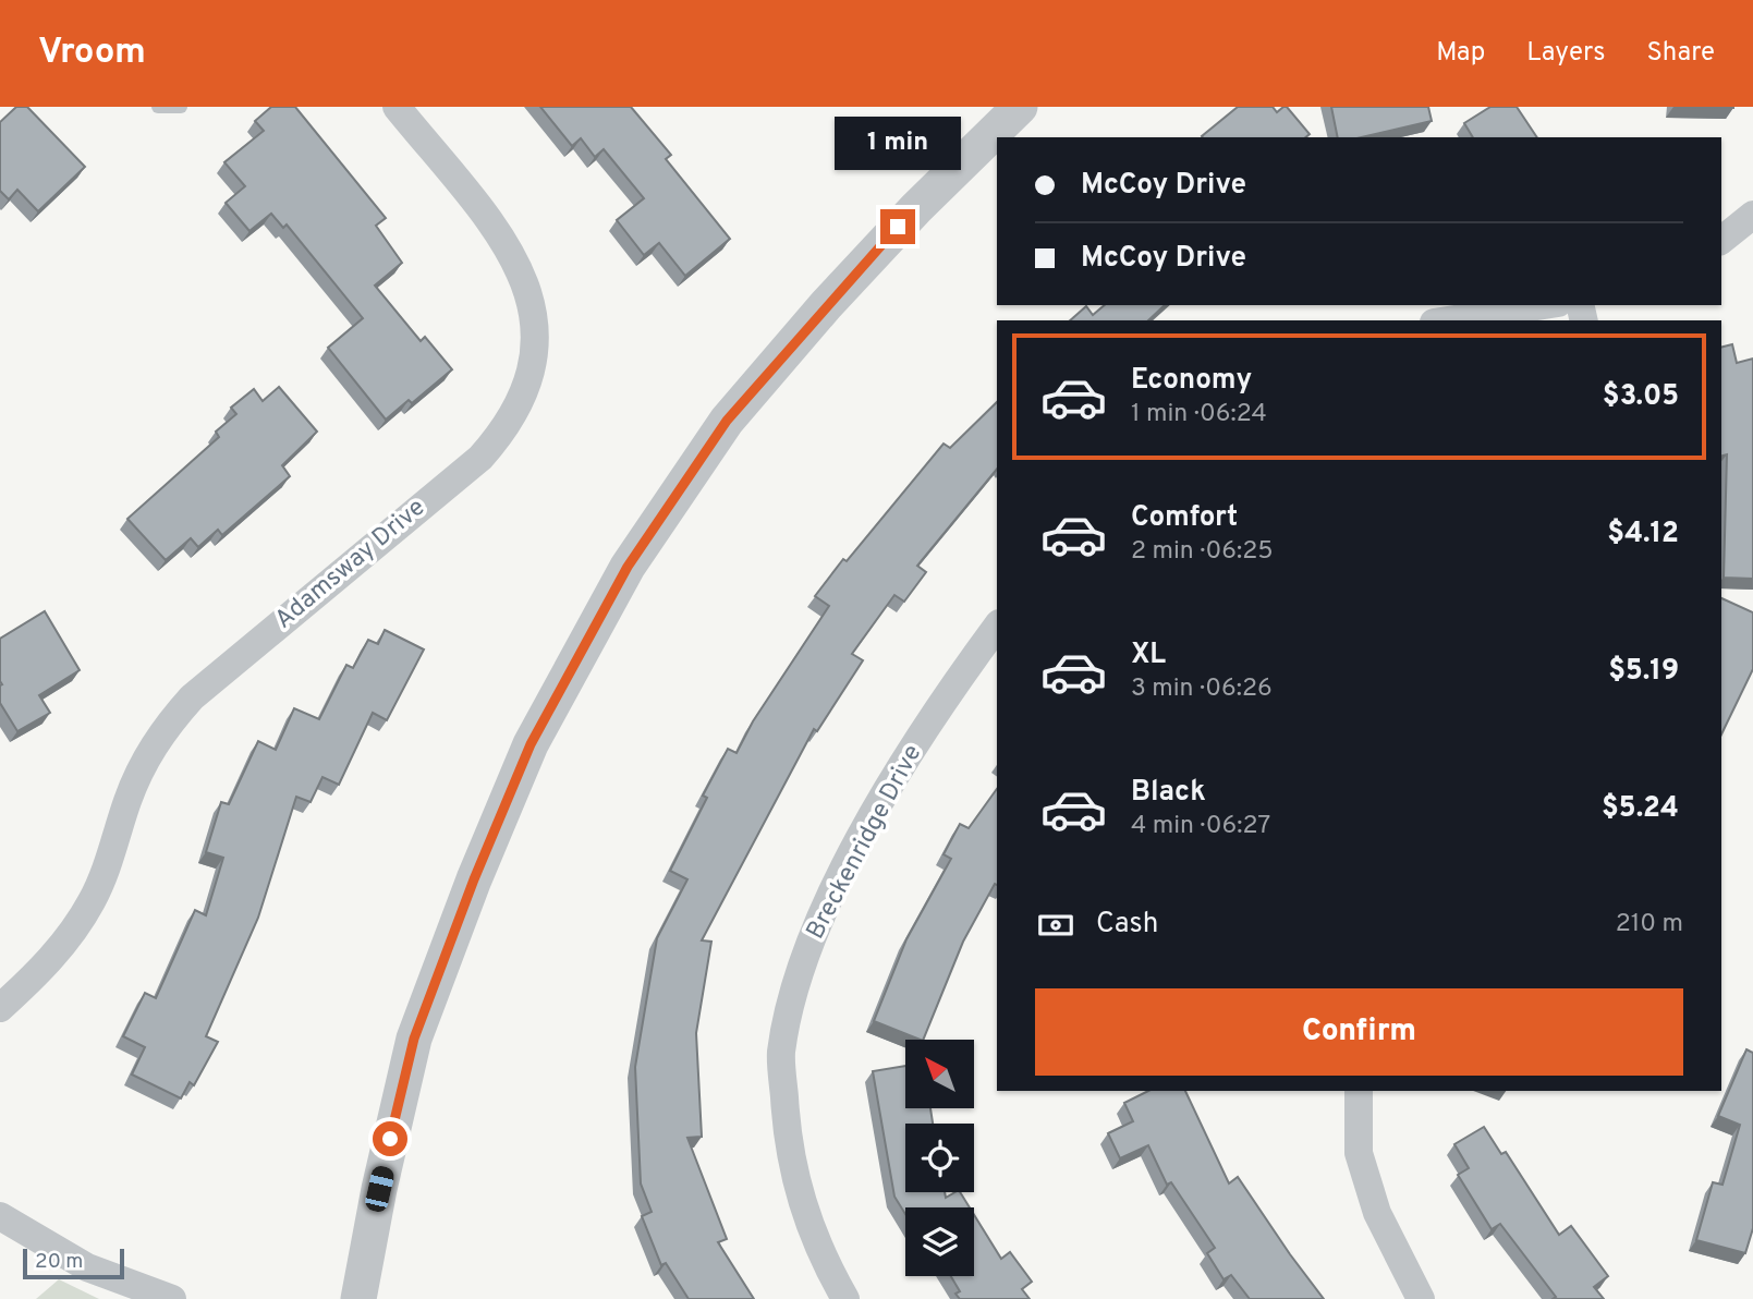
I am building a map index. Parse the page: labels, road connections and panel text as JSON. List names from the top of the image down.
{
  "streets": {
    "street": ["Adamsway Drive", "Breckenridge Drive"]
  },
  "scale_bar": "20 m",
  "north": "top left",
  "page": {
    "header": "Vroom",
    "nav": ["Map", "Layers", "Share"],
    "bubble": "1 min",
    "banner": ["McCoy Drive", "McCoy Drive"],
    "list": [
      {
        "name": "Economy",
        "note": "1 min · 06:24",
        "value": "$3.05"
      },
      {
        "name": "Comfort",
        "note": "2 min · 06:25",
        "value": "$4.12"
      },
      {
        "name": "XL",
        "note": "3 min · 06:26",
        "value": "$5.19"
      },
      {
        "name": "Black",
        "note": "4 min · 06:27",
        "value": "$5.24"
      }
    ],
    "pay": ["Cash", "210 m"],
    "buttons": "Confirm",
    "scale": "20 m"
  }
}
